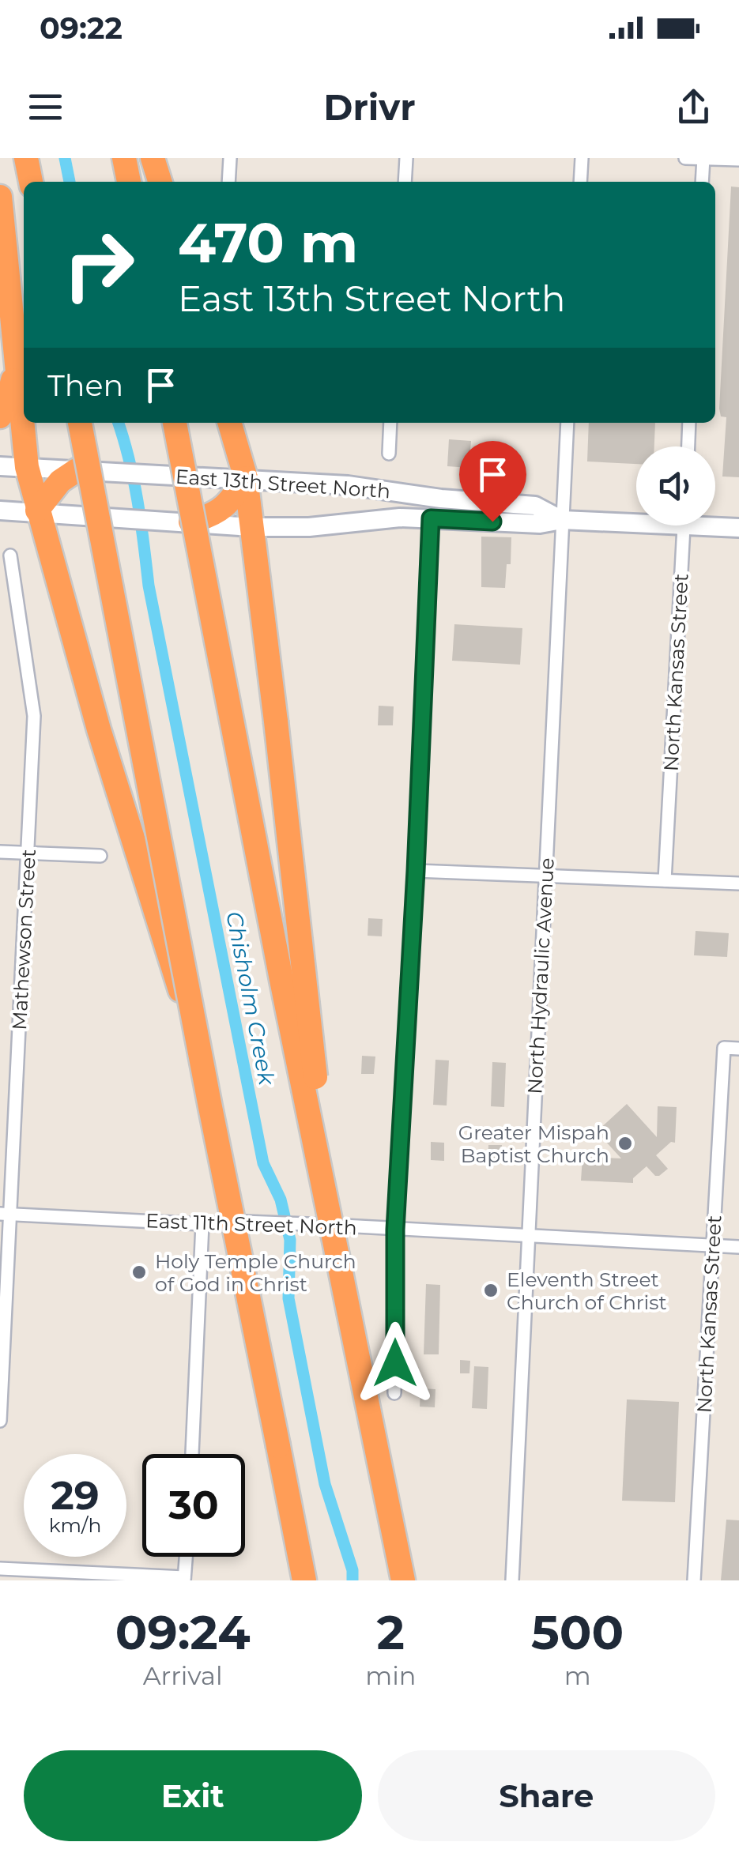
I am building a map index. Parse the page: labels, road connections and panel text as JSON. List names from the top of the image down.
{
  "streets": {
    "main road": ["East 13th Street North"],
    "street": [
      "North Kansas Street",
      "Mathewson Street",
      "North Hydraulic Avenue",
      "East 11th Street North"
    ]
  },
  "crossings": [
    ["East 13th Street North", "North Hydraulic Avenue"],
    ["North Kansas Street", "East 11th Street North"],
    ["Mathewson Street", "East 11th Street North"],
    ["North Hydraulic Avenue", "East 11th Street North"]
  ],
  "water": ["Chisholm Creek"],
  "places": ["Greater Mispah Baptist Church", "Holy Temple Church of God in Christ", "Eleventh Street Church of Christ"],
  "page": {
    "status": "09:22",
    "header": "Drivr",
    "turn": ["470 m", "East 13th Street North"],
    "then": "Then",
    "speed": "29 km/h",
    "limit": "30",
    "eta": [
      "09:24",
      "Arrival",
      "2",
      "min",
      "500",
      "m"
    ],
    "buttons": ["Exit", "Share"]
  }
}
